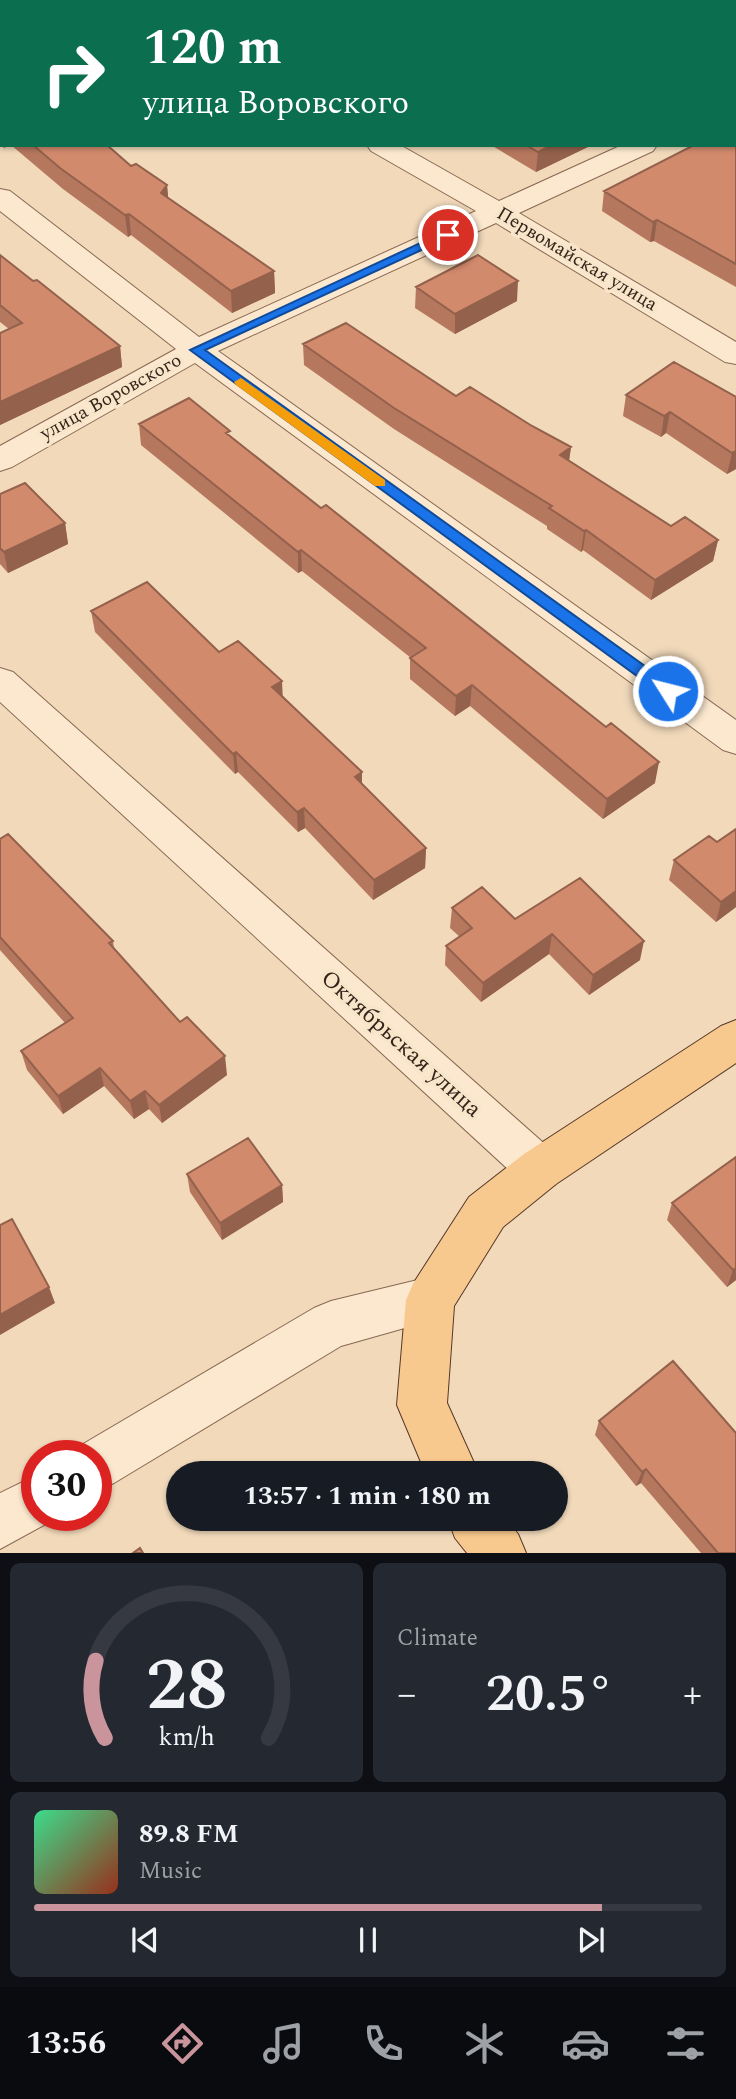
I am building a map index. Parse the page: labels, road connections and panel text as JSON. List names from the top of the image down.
{
  "streets": {
    "street": ["Первомайская улица", "улица Воровского", "Октябрьская улица"]
  },
  "crossings": [
    ["Первомайская улица", "улица Воровского"]
  ],
  "page": {
    "turn": ["120 m", "улица Воровского"],
    "limit": "30",
    "trip": "13:57 · 1 min · 180 m",
    "tile": "Climate",
    "heat": ["−", "20.5°", "+"],
    "song": ["89.8 FM", "Music"],
    "tabs": "13:56",
    "gauge": ["28", "km/h"]
  }
}
